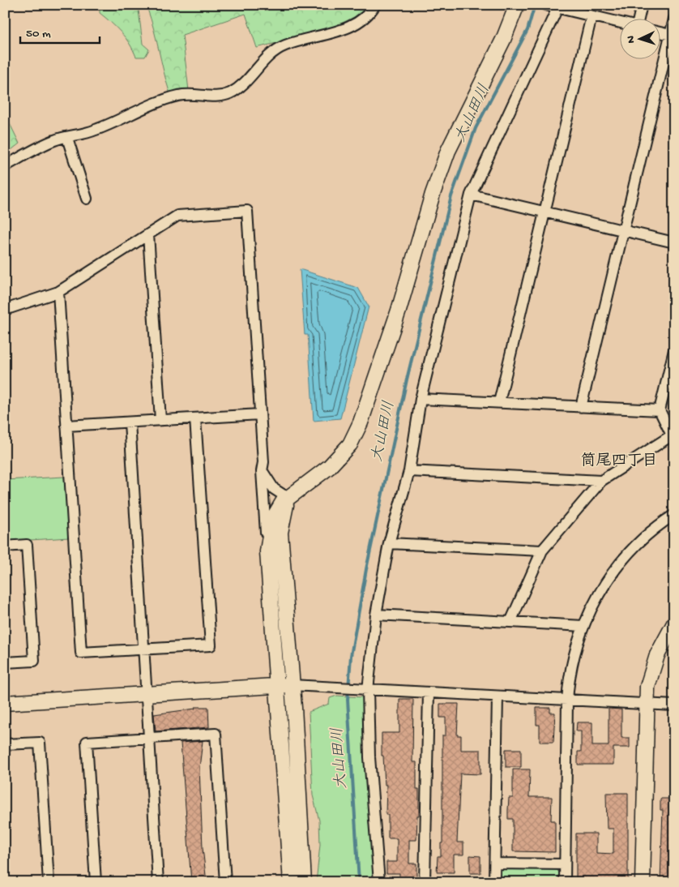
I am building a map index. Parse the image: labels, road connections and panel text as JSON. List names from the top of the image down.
{
  "districts": ["筒尾四丁目"],
  "water": ["大山田川"],
  "scale_bar": "50 m",
  "north": "left"
}
